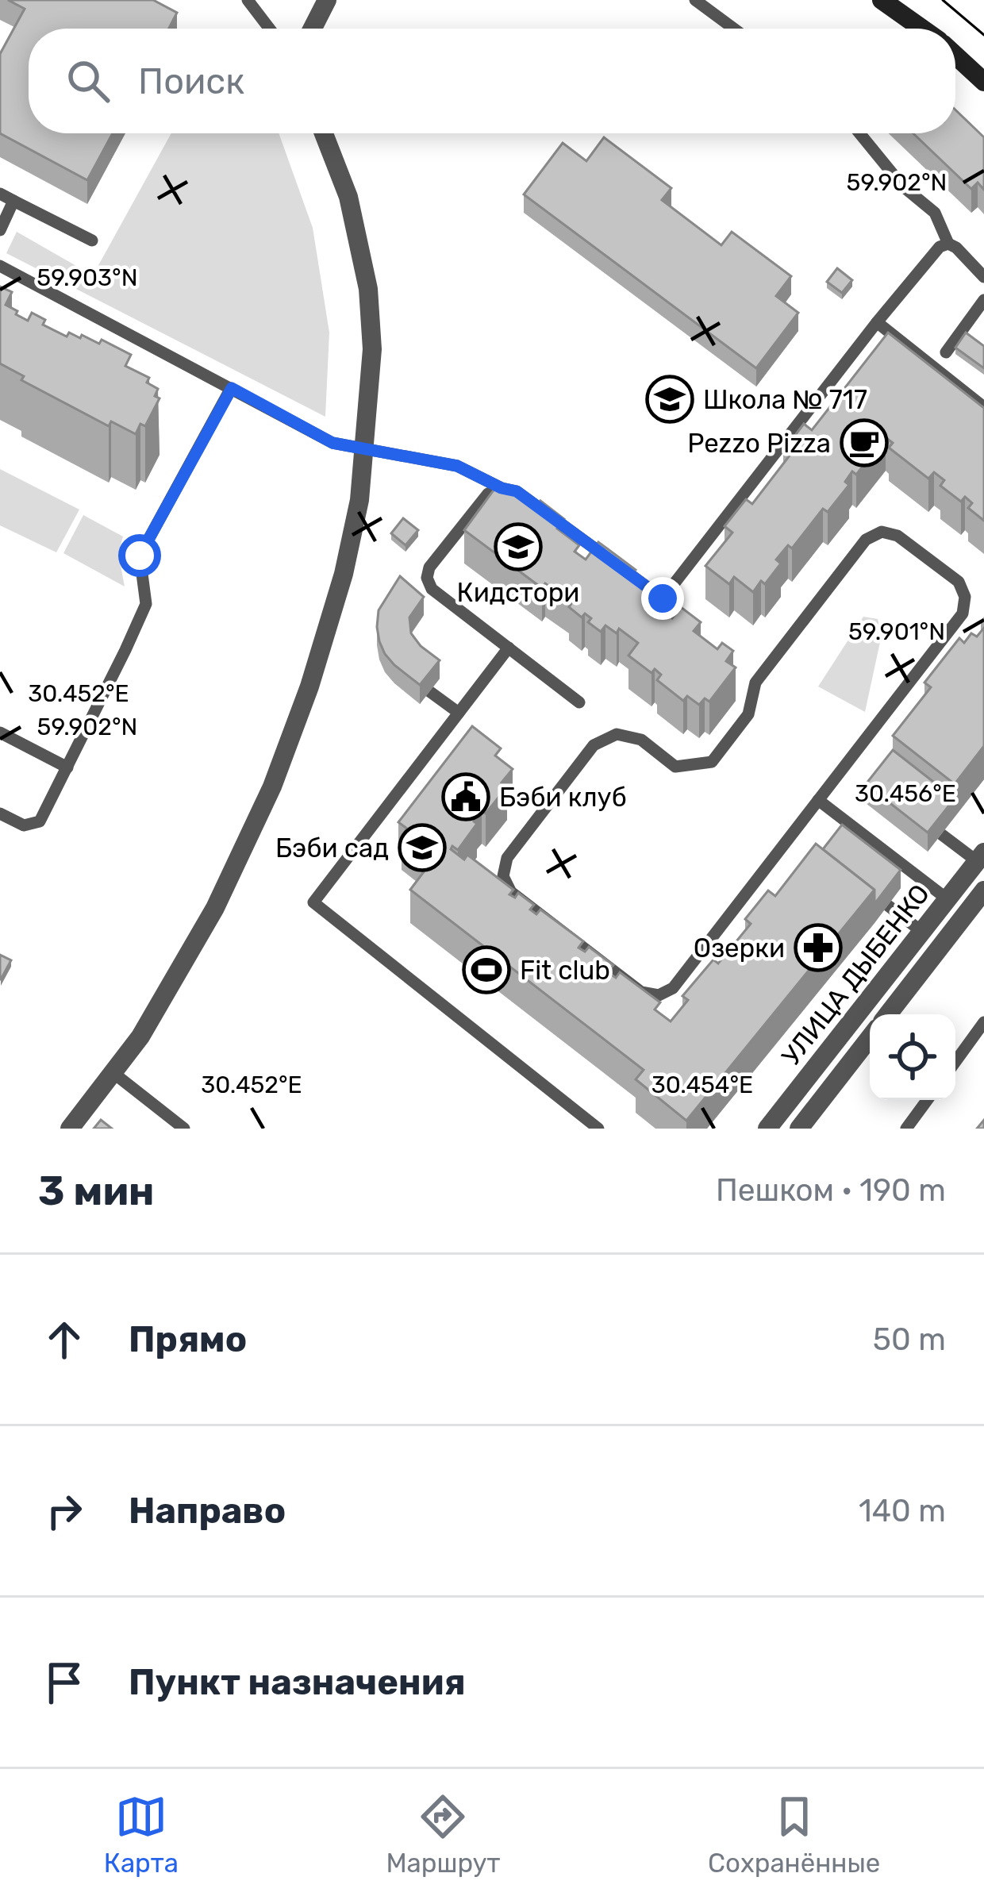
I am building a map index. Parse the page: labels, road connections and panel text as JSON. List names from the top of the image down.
{
  "streets": {
    "street": ["УЛИЦА ДЫБЕНКО"]
  },
  "places": {
    "school or university": ["Школа № 717", "Кидстори", "Бэби сад"],
    "cafe": ["Pezzo Pizza"],
    "public building": ["Бэби клуб"],
    "pharmacy": ["Озерки"],
    "sports": ["Fit club"]
  },
  "page": {
    "search": "Поиск",
    "heading": ["3 мин", "Пешком · 190 m"],
    "list": [
      ["Прямо", "50 m"],
      ["Направо", "140 m"],
      "Пункт назначения"
    ],
    "nav": ["Карта", "Маршрут", "Сохранённые"]
  },
  "coordinates": [
    "59.902°N",
    "59.903°N",
    "59.901°N",
    "30.452°E",
    "30.456°E",
    "30.454°E"
  ]
}
